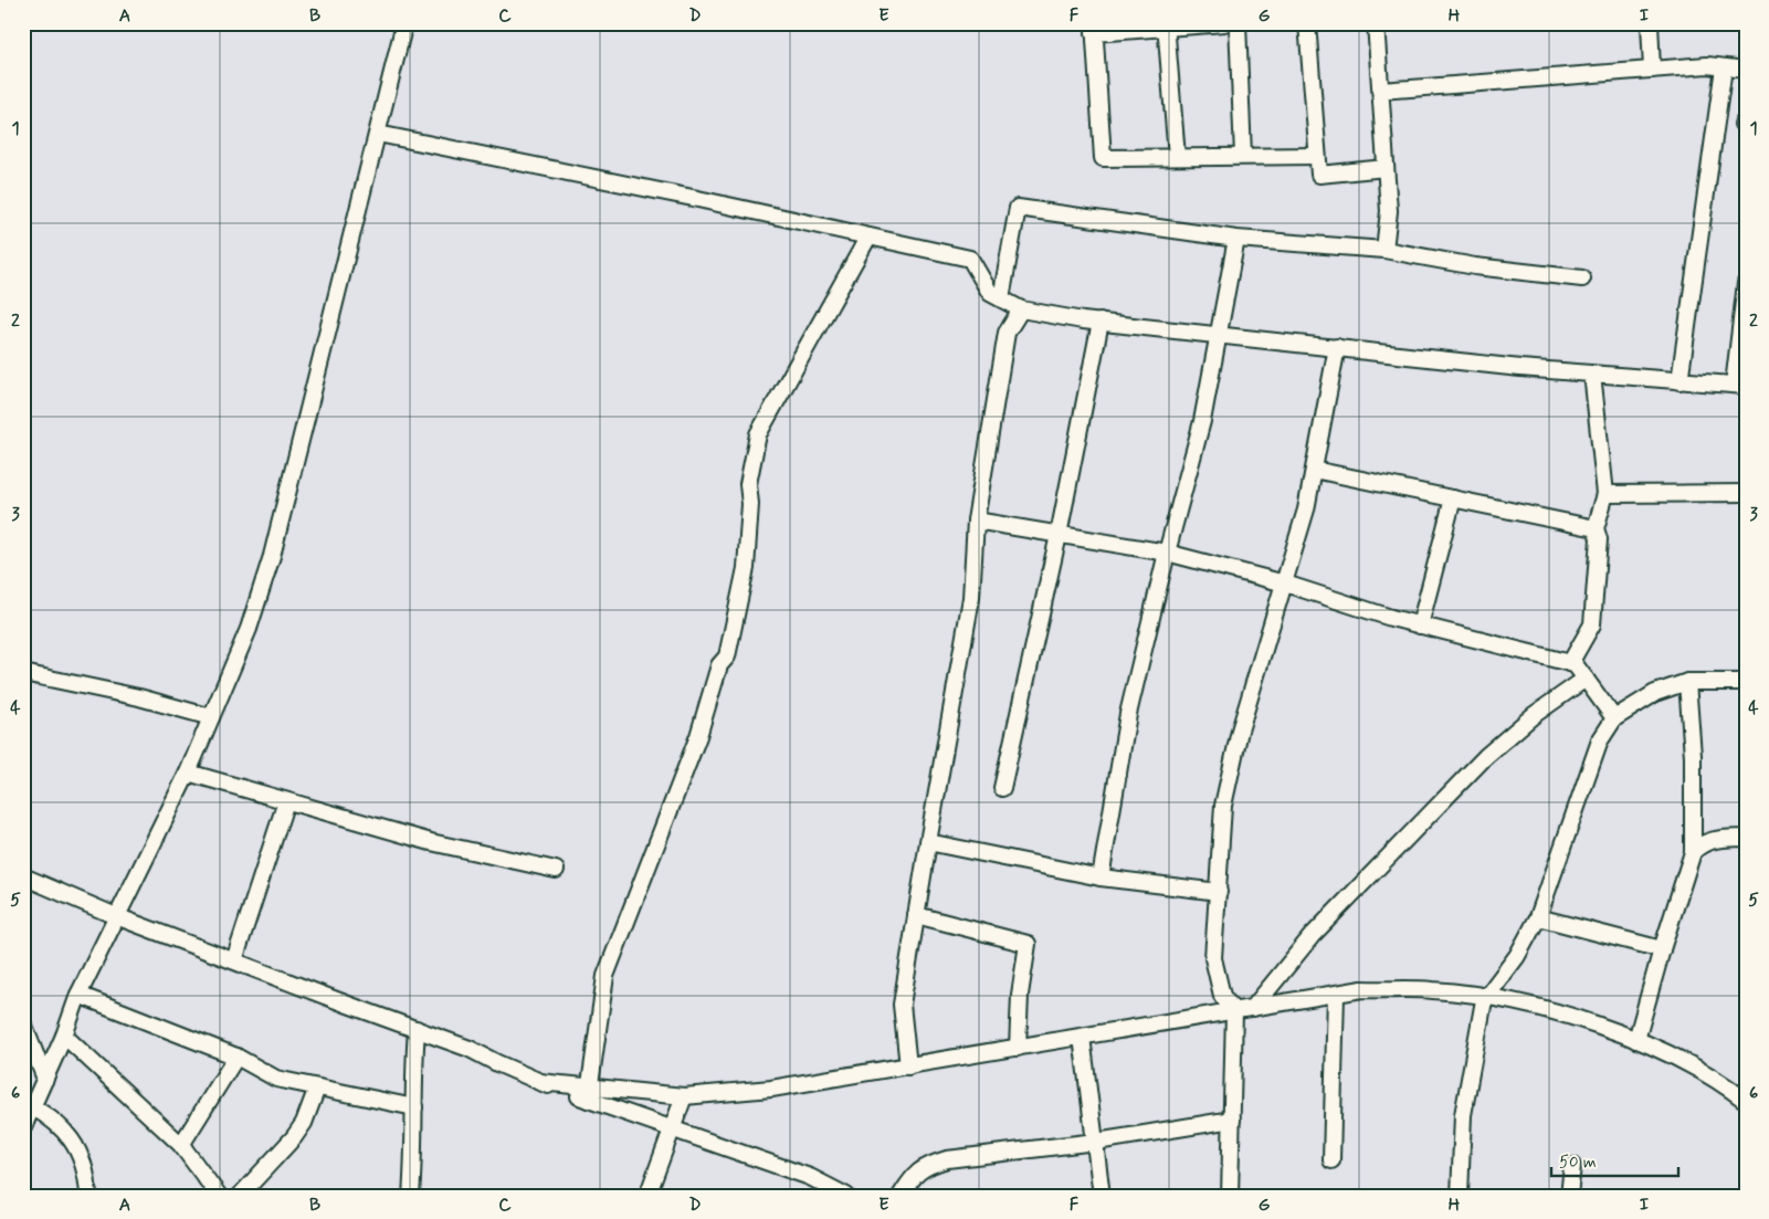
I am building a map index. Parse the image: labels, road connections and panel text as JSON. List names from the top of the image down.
{
  "scale_bar": "50 m",
  "grid": {
    "columns": [
      "A",
      "B",
      "C",
      "D",
      "E",
      "F",
      "G",
      "H",
      "I"
    ],
    "rows": [
      "1",
      "2",
      "3",
      "4",
      "5",
      "6"
    ]
  }
}
